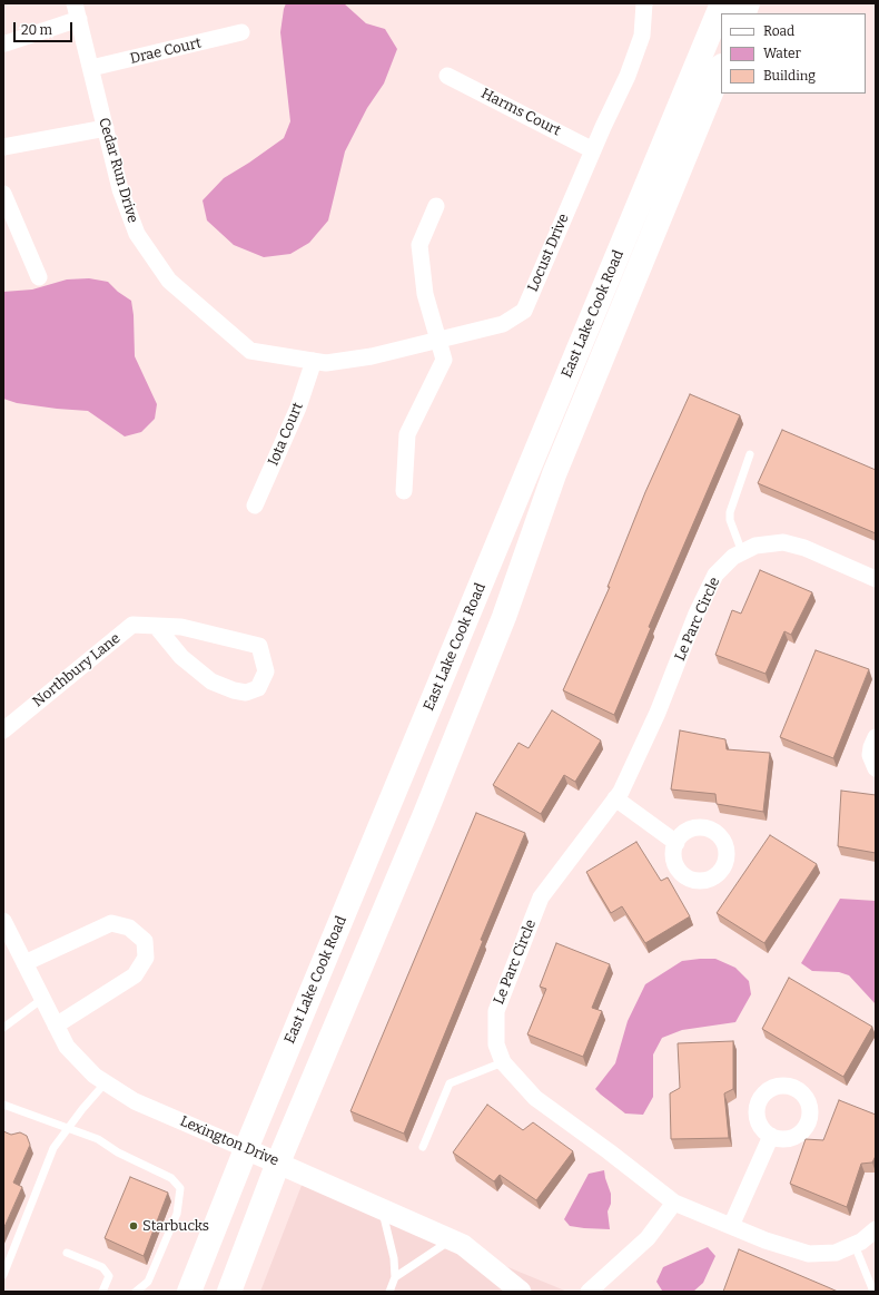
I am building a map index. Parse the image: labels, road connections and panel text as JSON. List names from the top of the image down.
{
  "streets": {
    "main road": ["East Lake Cook Road"],
    "street": [
      "Drae Court",
      "Harms Court",
      "Cedar Run Drive",
      "Locust Drive",
      "Iota Court",
      "Le Parc Circle",
      "Northbury Lane",
      "Lexington Drive"
    ]
  },
  "crossings": [
    ["Drae Court", "Cedar Run Drive"],
    ["Harms Court", "Locust Drive"],
    ["Cedar Run Drive", "Locust Drive"],
    ["Cedar Run Drive", "Iota Court"],
    ["Locust Drive", "Iota Court"],
    ["East Lake Cook Road", "Lexington Drive"]
  ],
  "places": ["Starbucks"],
  "legend": ["Road", "Water", "Building"],
  "scale_bar": "20 m"
}
